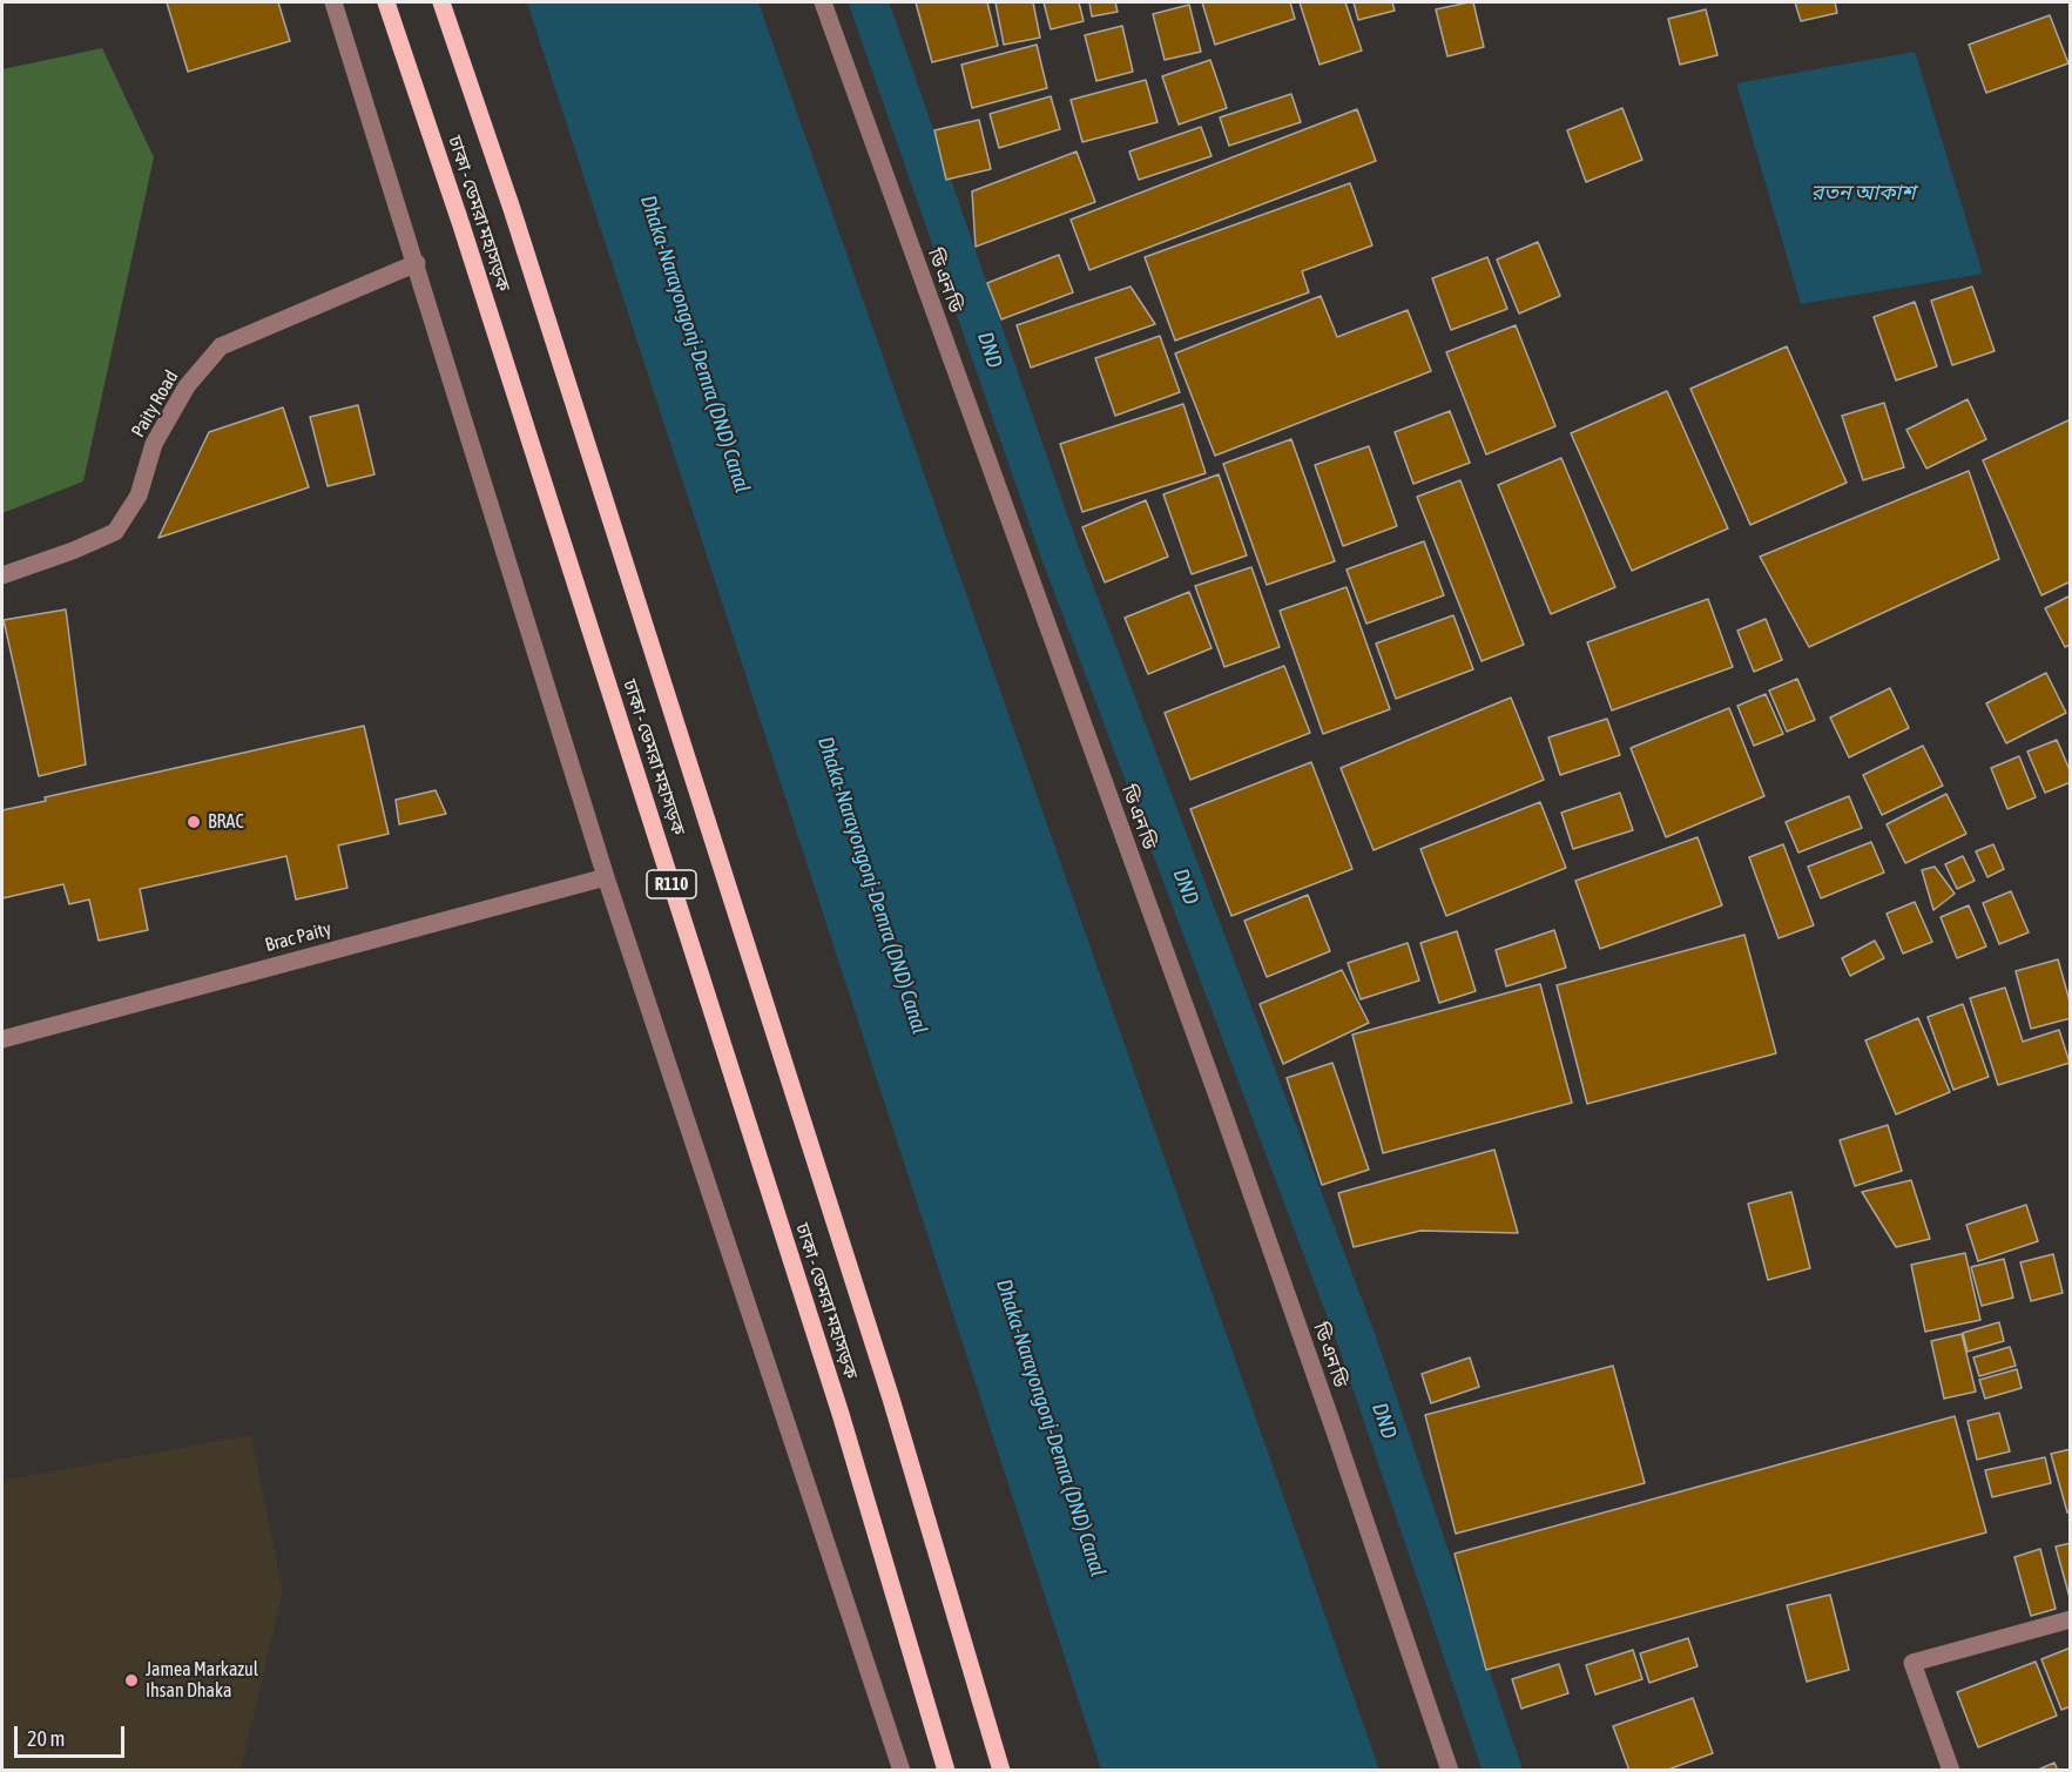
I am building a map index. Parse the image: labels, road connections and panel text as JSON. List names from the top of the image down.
{
  "streets": {
    "main road": ["ঢাকা - ডেমরা মহাসড়ক", "R110"],
    "street": ["ডি এন ডি", "Paity Road", "Brac Paity"]
  },
  "water": ["রতন আকাশ", "Dhaka-Narayongonj-Demra (DND) Canal", "DND"],
  "places": ["BRAC", "Jamea Markazul Ihsan Dhaka"],
  "scale_bar": "20 m"
}
